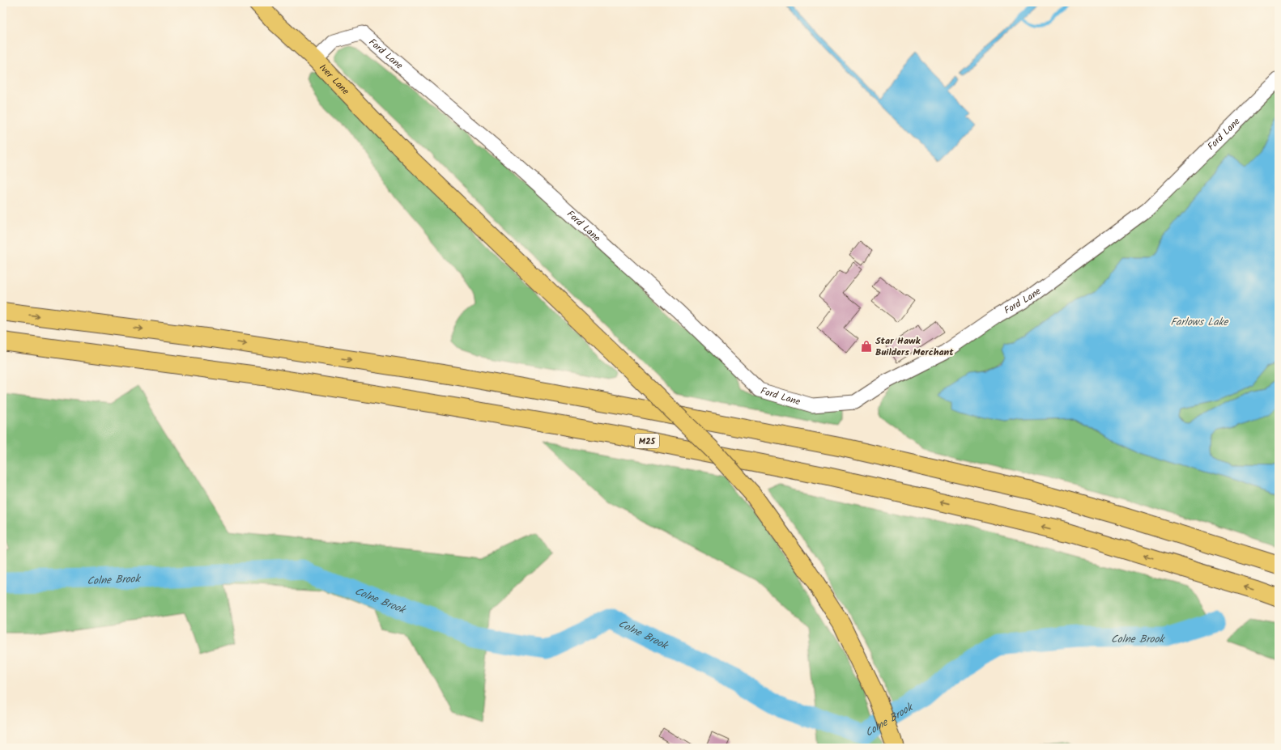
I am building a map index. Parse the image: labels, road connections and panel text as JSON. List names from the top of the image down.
{
  "streets": {
    "highway": ["M25"],
    "main road": ["Iver Lane"],
    "street": ["Ford Lane"]
  },
  "crossings": [
    ["Ford Lane", "Iver Lane"]
  ],
  "water": ["Farlows Lake", "Colne Brook"],
  "places": {
    "shop": ["Star Hawk Builders Merchant"]
  }
}
